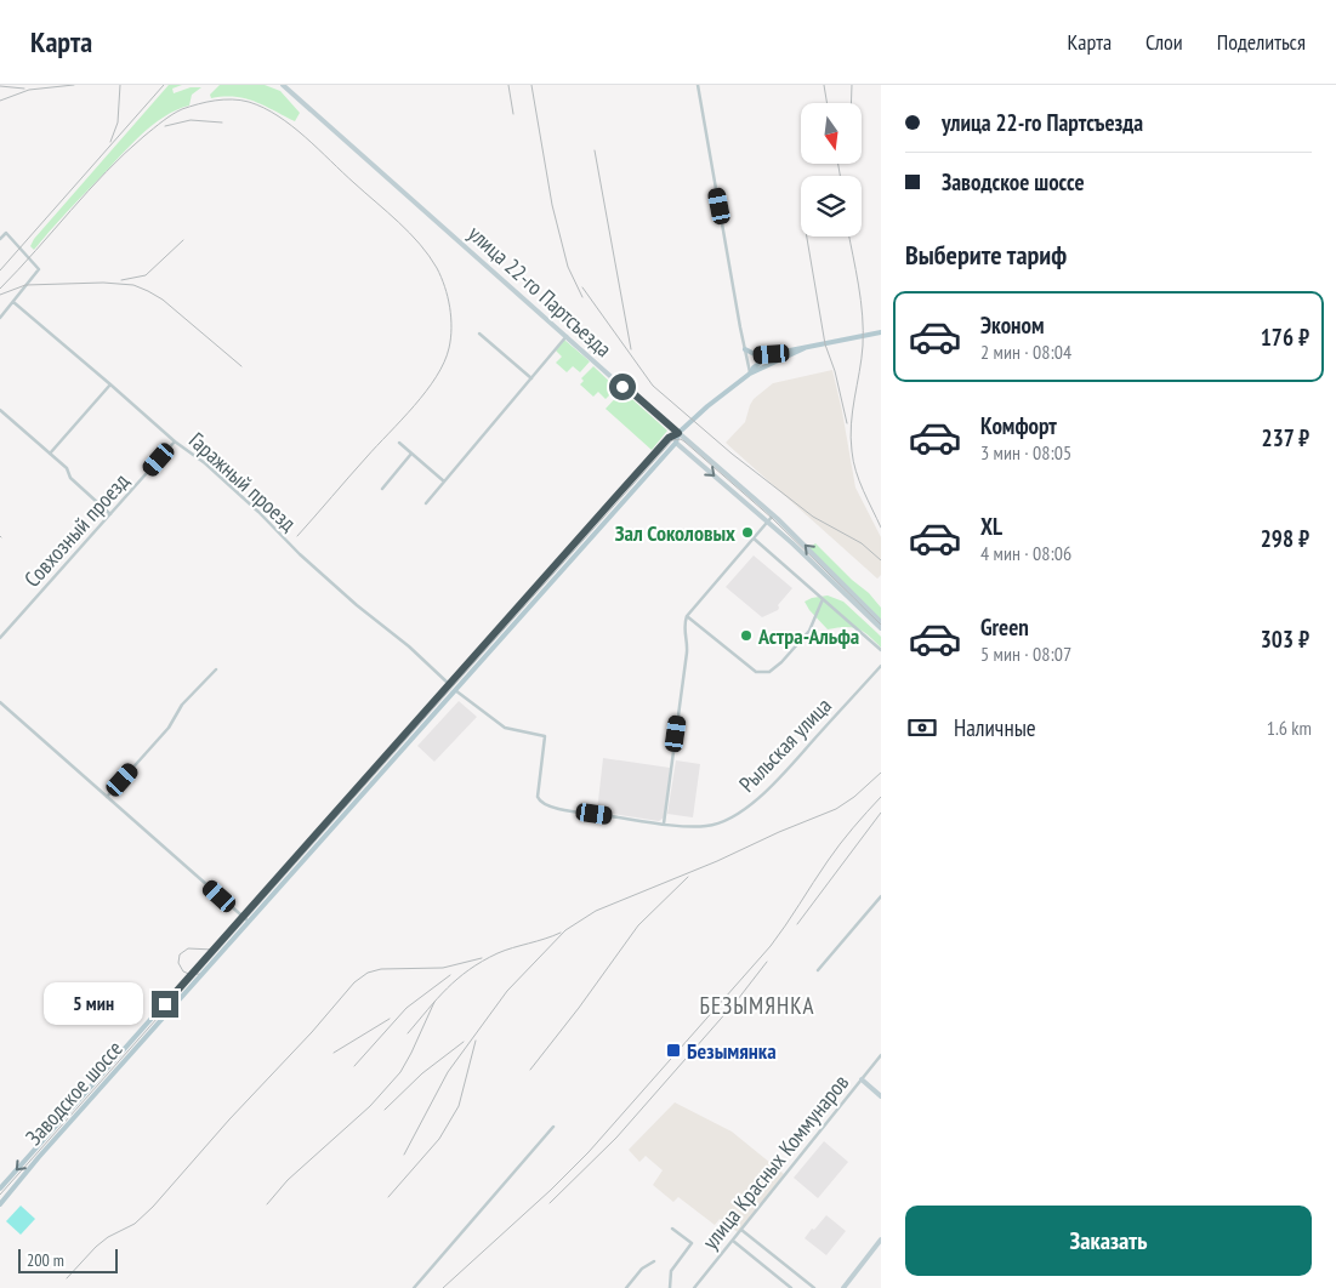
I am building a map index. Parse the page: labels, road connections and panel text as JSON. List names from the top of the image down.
{
  "streets": {
    "main road": ["Заводское шоссе"],
    "street": [
      "улица 22-го Партсъезда",
      "Гаражный проезд",
      "Совхозный проезд",
      "Рыльская улица",
      "улица Красных Коммунаров"
    ]
  },
  "crossings": [
    ["улица 22-го Партсъезда", "Заводское шоссе"],
    ["Гаражный проезд", "Совхозный проезд"],
    ["Гаражный проезд", "Заводское шоссе"],
    ["Рыльская улица", "Заводское шоссе"]
  ],
  "districts": ["БЕЗЫМЯНКА"],
  "places": {
    "other": ["Зал Соколовых", "Астра-Альфа"],
    "transit": ["Безымянка"]
  },
  "scale_bar": "200 m",
  "north": "bottom",
  "page": {
    "header": "Карта",
    "nav": ["Карта", "Слои", "Поделиться"],
    "banner": ["улица 22-го Партсъезда", "Заводское шоссе"],
    "heading": "Выберите тариф",
    "list": [
      {
        "name": "Эконом",
        "note": "2 мин · 08:04",
        "value": "176 ₽"
      },
      {
        "name": "Комфорт",
        "note": "3 мин · 08:05",
        "value": "237 ₽"
      },
      {
        "name": "XL",
        "note": "4 мин · 08:06",
        "value": "298 ₽"
      },
      {
        "name": "Green",
        "note": "5 мин · 08:07",
        "value": "303 ₽"
      }
    ],
    "pay": ["Наличные", "1.6 km"],
    "bubble": "5 мин",
    "buttons": "Заказать",
    "scale": "200 m"
  }
}
